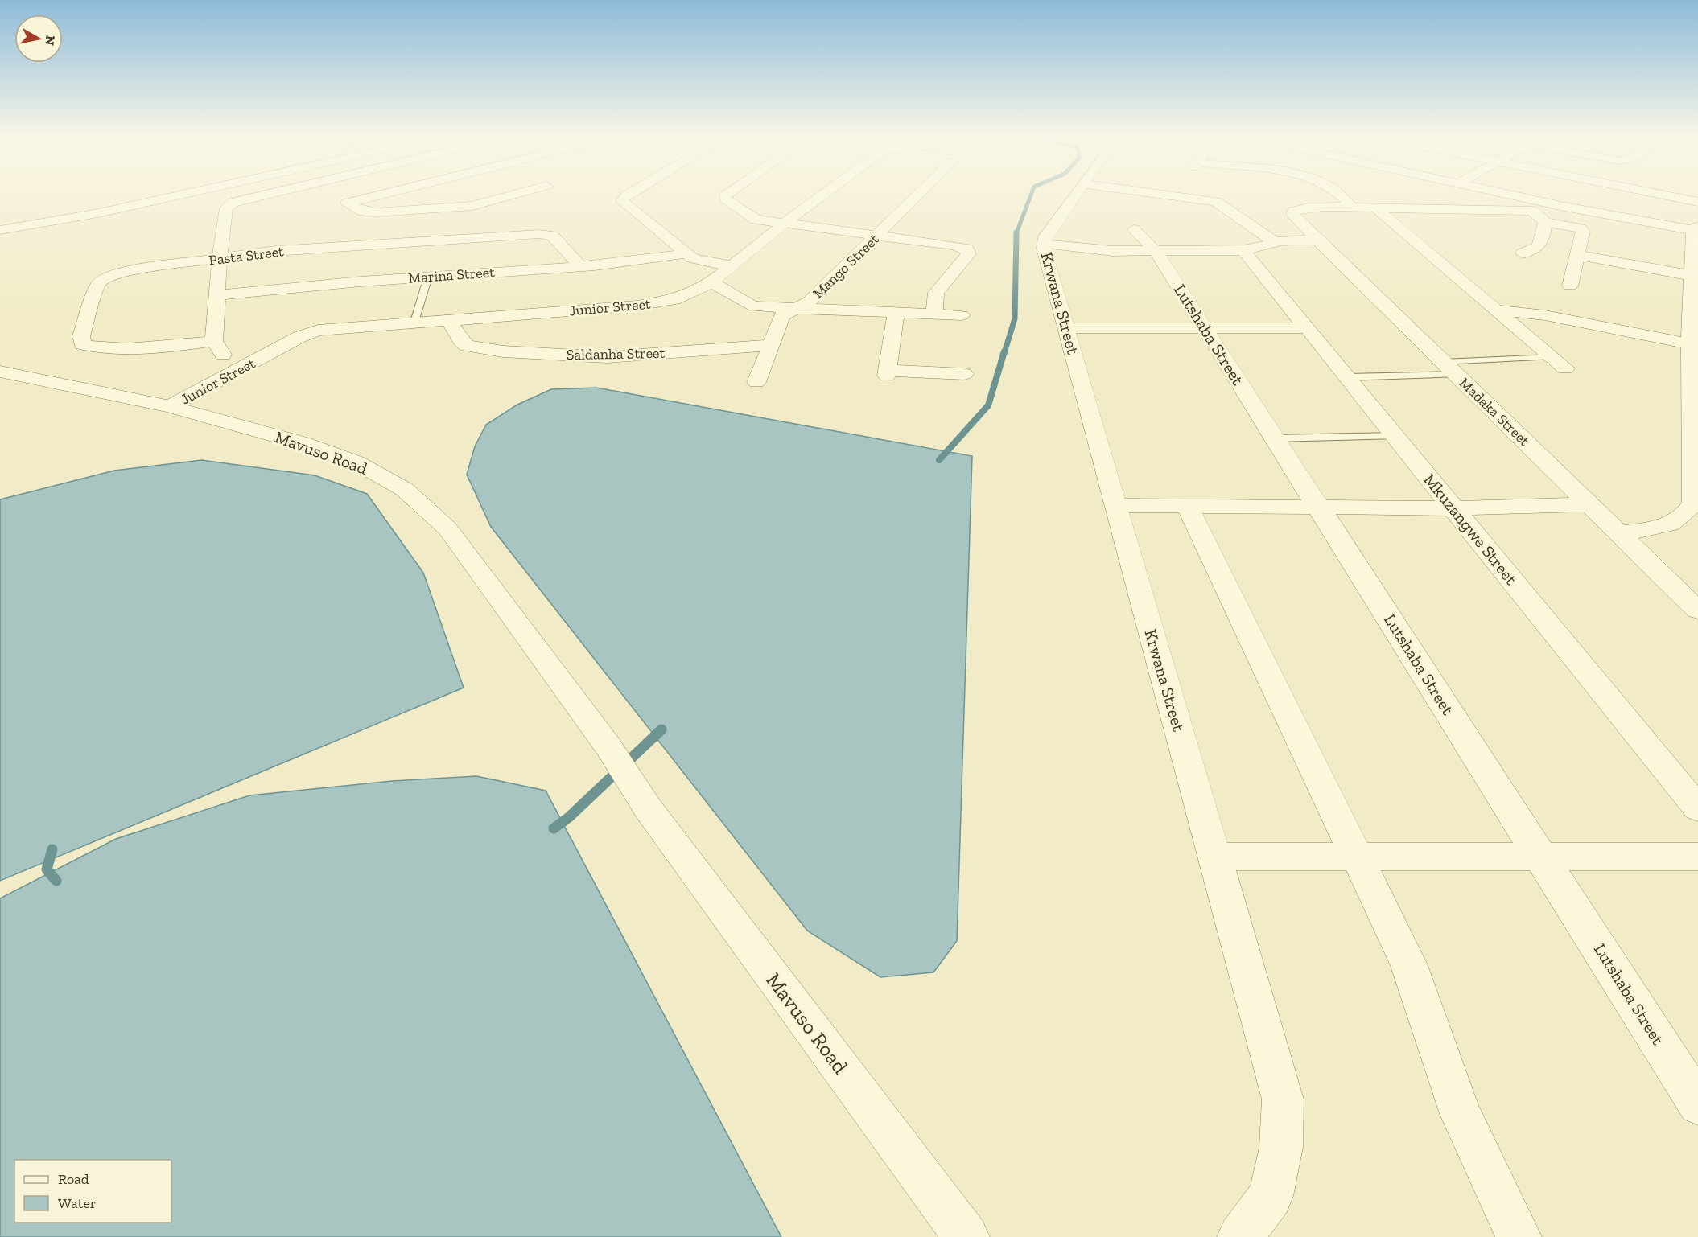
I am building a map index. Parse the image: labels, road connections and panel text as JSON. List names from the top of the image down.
{
  "streets": {
    "street": [
      "Pasta Street",
      "Mango Street",
      "Marina Street",
      "Krwana Street",
      "Junior Street",
      "Lutshaba Street",
      "Saldanha Street",
      "Madaka Street",
      "Mavuso Road",
      "Mkuzangwe Street"
    ]
  },
  "crossings": [
    ["Pasta Street", "Marina Street"],
    ["Mango Street", "Saldanha Street"],
    ["Junior Street", "Saldanha Street"],
    ["Junior Street", "Mavuso Road"]
  ],
  "legend": ["Road", "Water"],
  "north": "right"
}
